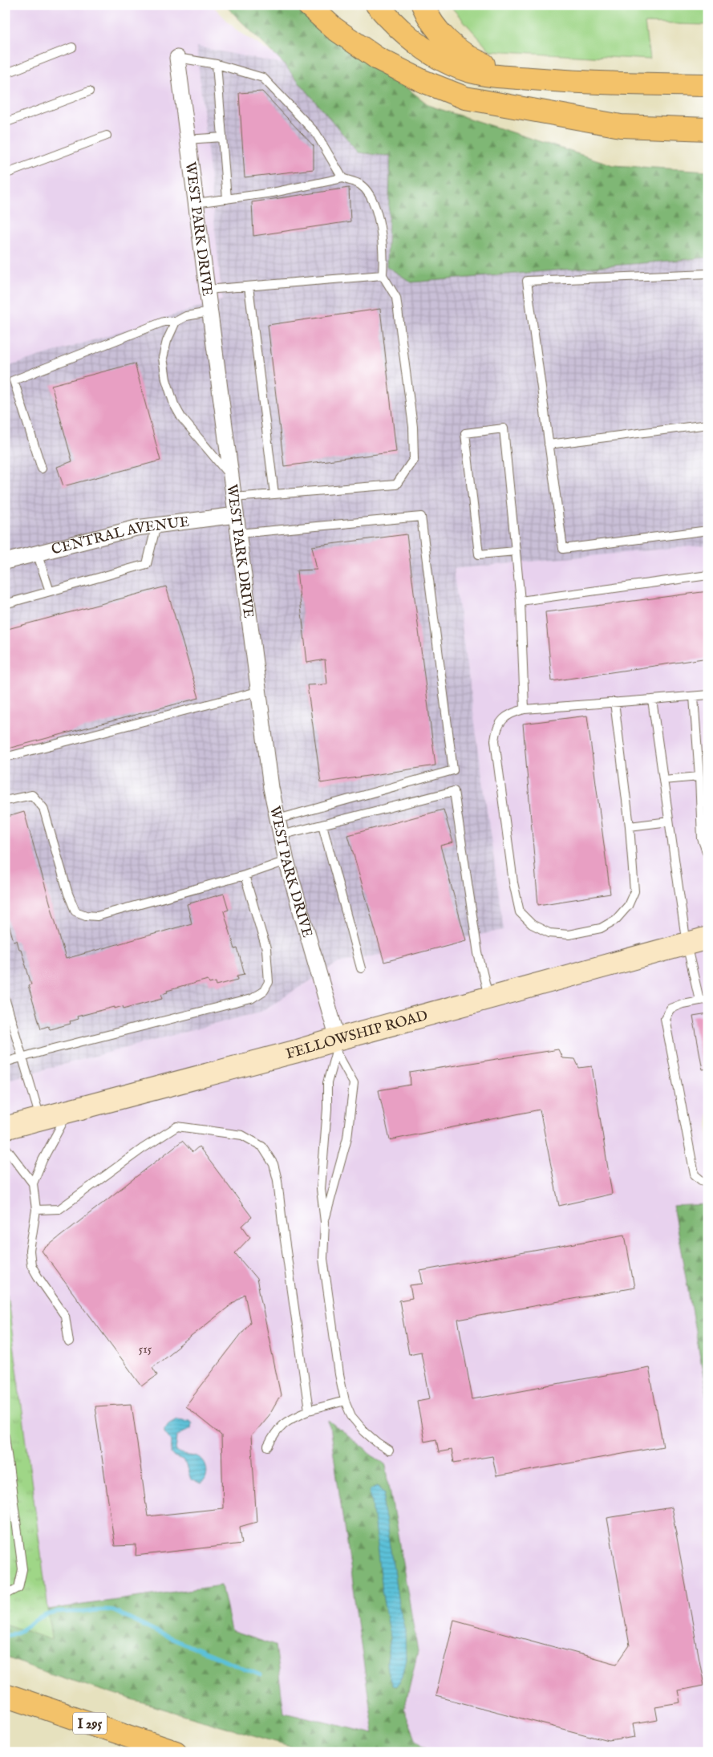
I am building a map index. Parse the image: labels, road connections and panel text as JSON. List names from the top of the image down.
{
  "streets": {
    "highway": ["I 295"],
    "street": ["WEST PARK DRIVE", "CENTRAL AVENUE", "FELLOWSHIP ROAD"]
  },
  "crossings": [
    ["WEST PARK DRIVE", "CENTRAL AVENUE"],
    ["WEST PARK DRIVE", "FELLOWSHIP ROAD"]
  ],
  "house_numbers": ["515"]
}
